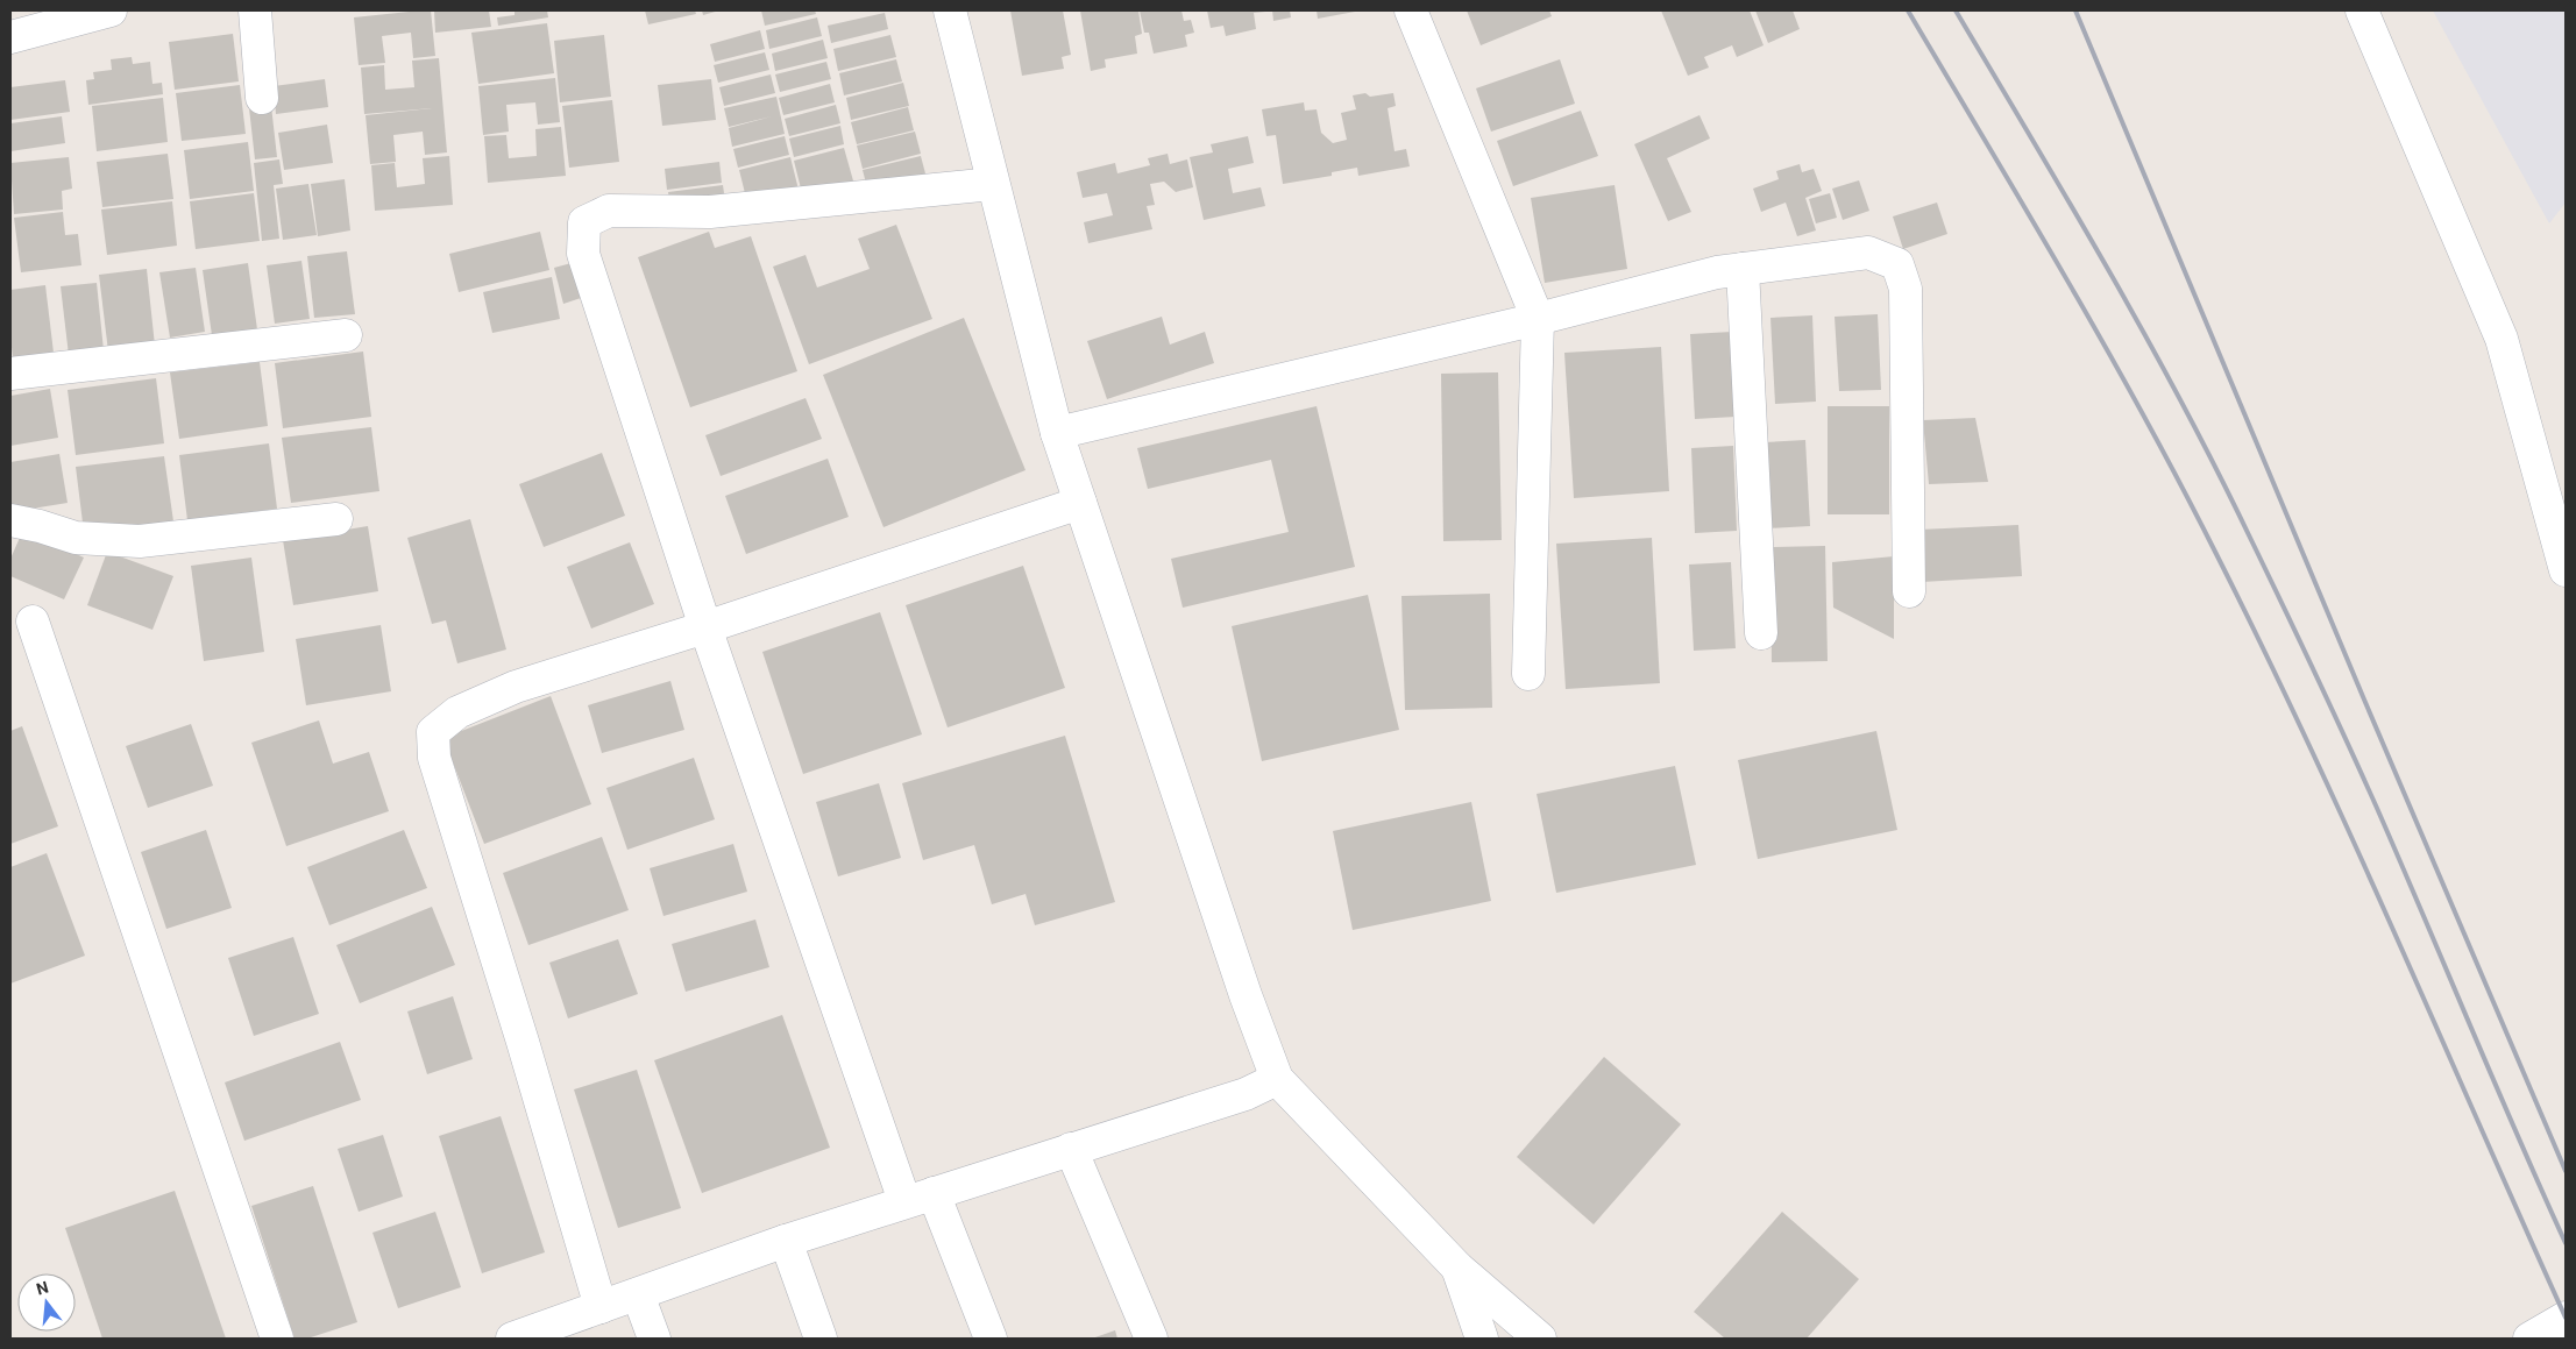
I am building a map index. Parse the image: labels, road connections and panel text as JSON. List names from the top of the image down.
{
  "north": "top"
}
